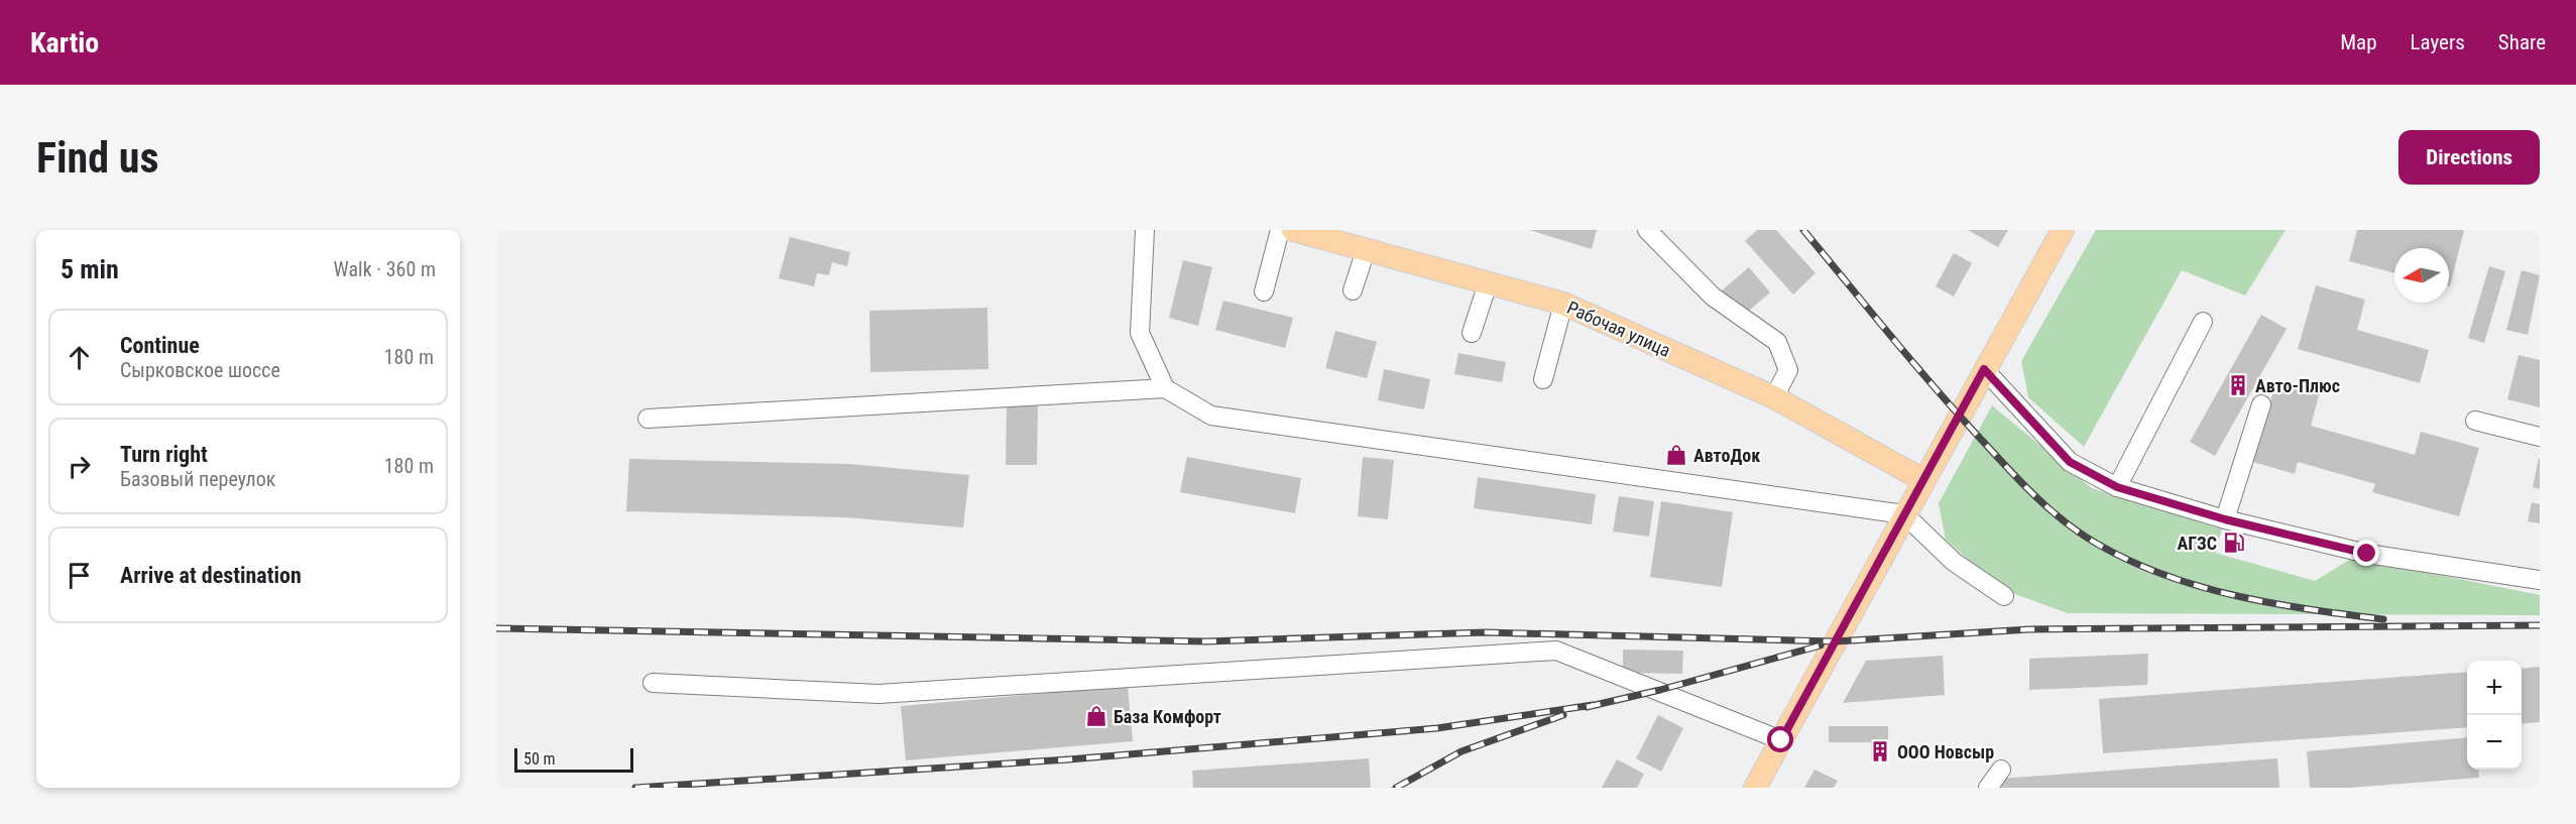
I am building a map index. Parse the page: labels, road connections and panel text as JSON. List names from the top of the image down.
{
  "streets": {
    "main road": ["Рабочая улица"]
  },
  "places": {
    "building": ["Авто-Плюс", "ООО Новсыр"],
    "shop": ["АвтоДок", "База Комфорт"],
    "fuel station": ["АГЗС"]
  },
  "scale_bar": "50 m",
  "north": "left",
  "page": {
    "header": "Kartio",
    "nav": ["Map", "Layers", "Share"],
    "buttons": "Directions",
    "title": "Find us",
    "heading": ["5 min", "Walk · 360 m"],
    "list": [
      ["Continue", "Сырковское шоссе", "180 m"],
      ["Turn right", "Базовый переулок", "180 m"],
      "Arrive at destination"
    ],
    "map_buttons": ["+", "−"],
    "scale": "50 m"
  }
}
